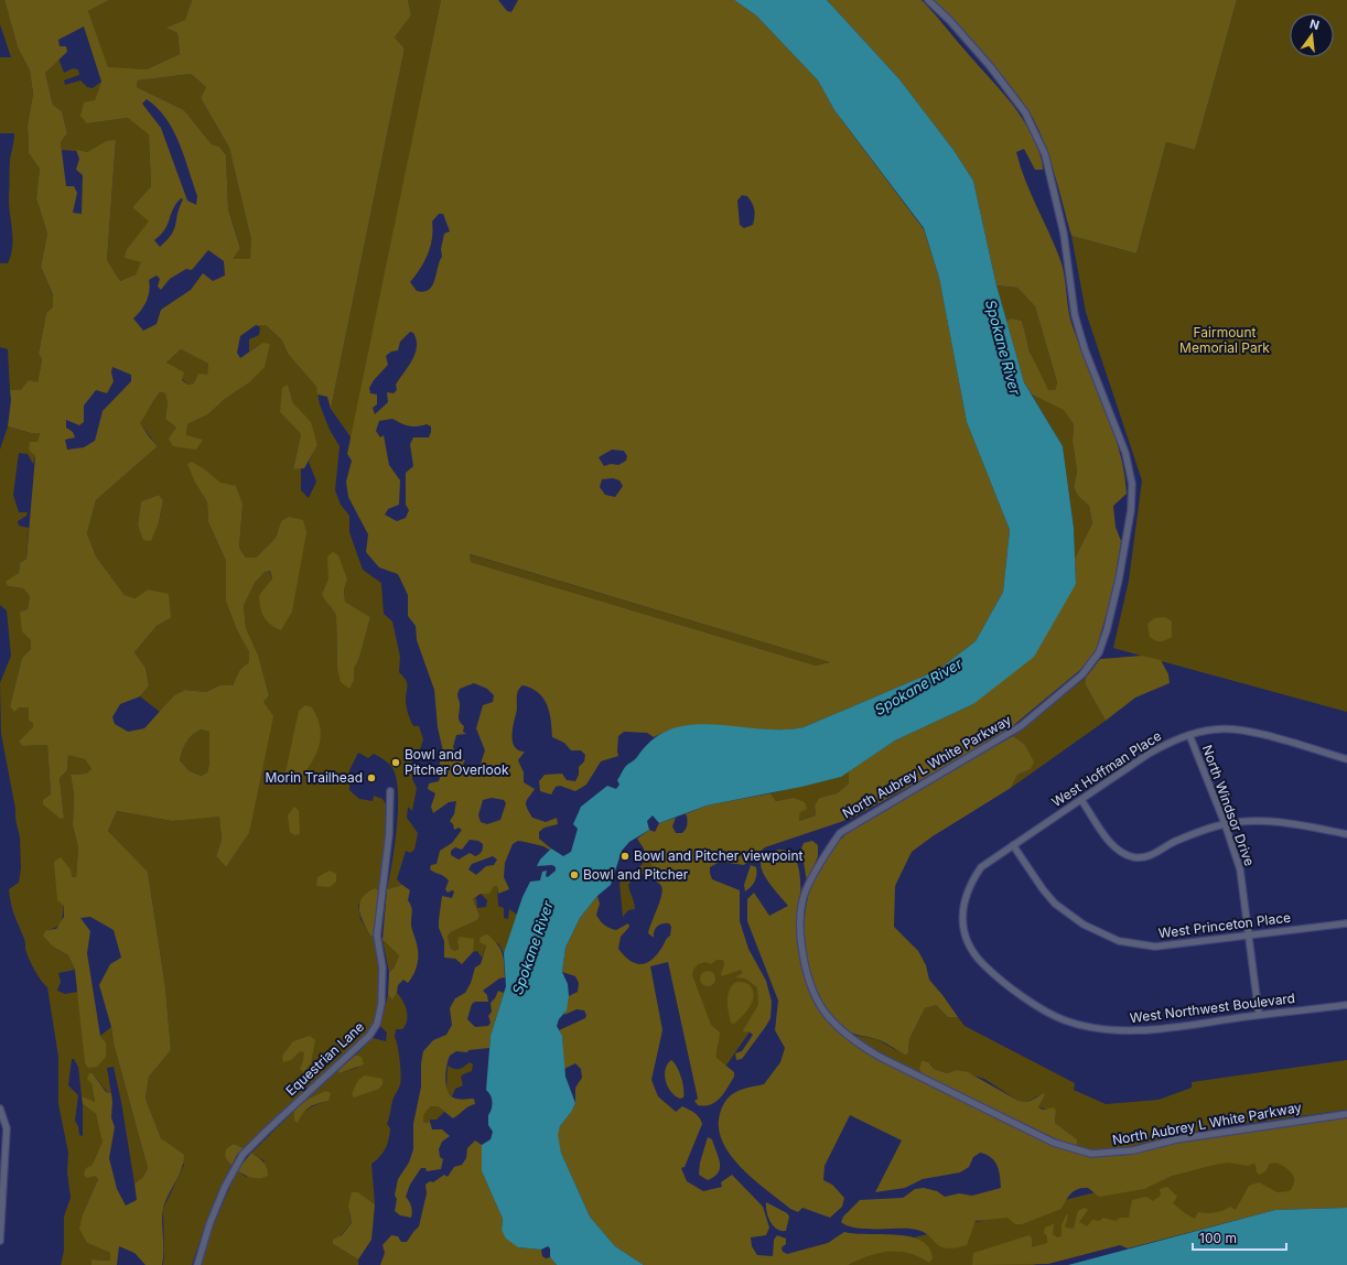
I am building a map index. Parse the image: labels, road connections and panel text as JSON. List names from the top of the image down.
{
  "streets": {
    "street": [
      "North Aubrey L White Parkway",
      "West Hoffman Place",
      "North Windsor Drive",
      "West Princeton Place",
      "West Northwest Boulevard",
      "Equestrian Lane"
    ]
  },
  "crossings": [
    ["West Hoffman Place", "North Windsor Drive"],
    ["West Hoffman Place", "West Princeton Place"],
    ["West Hoffman Place", "West Northwest Boulevard"],
    ["North Windsor Drive", "West Princeton Place"],
    ["North Windsor Drive", "West Northwest Boulevard"],
    ["West Princeton Place", "West Northwest Boulevard"]
  ],
  "water": ["Spokane River"],
  "parks": ["Fairmount Memorial Park"],
  "places": [
    "Bowl and Pitcher Overlook",
    "Morin Trailhead",
    "Bowl and Pitcher viewpoint",
    "Bowl and Pitcher"
  ],
  "scale_bar": "100 m",
  "north": "top"
}
